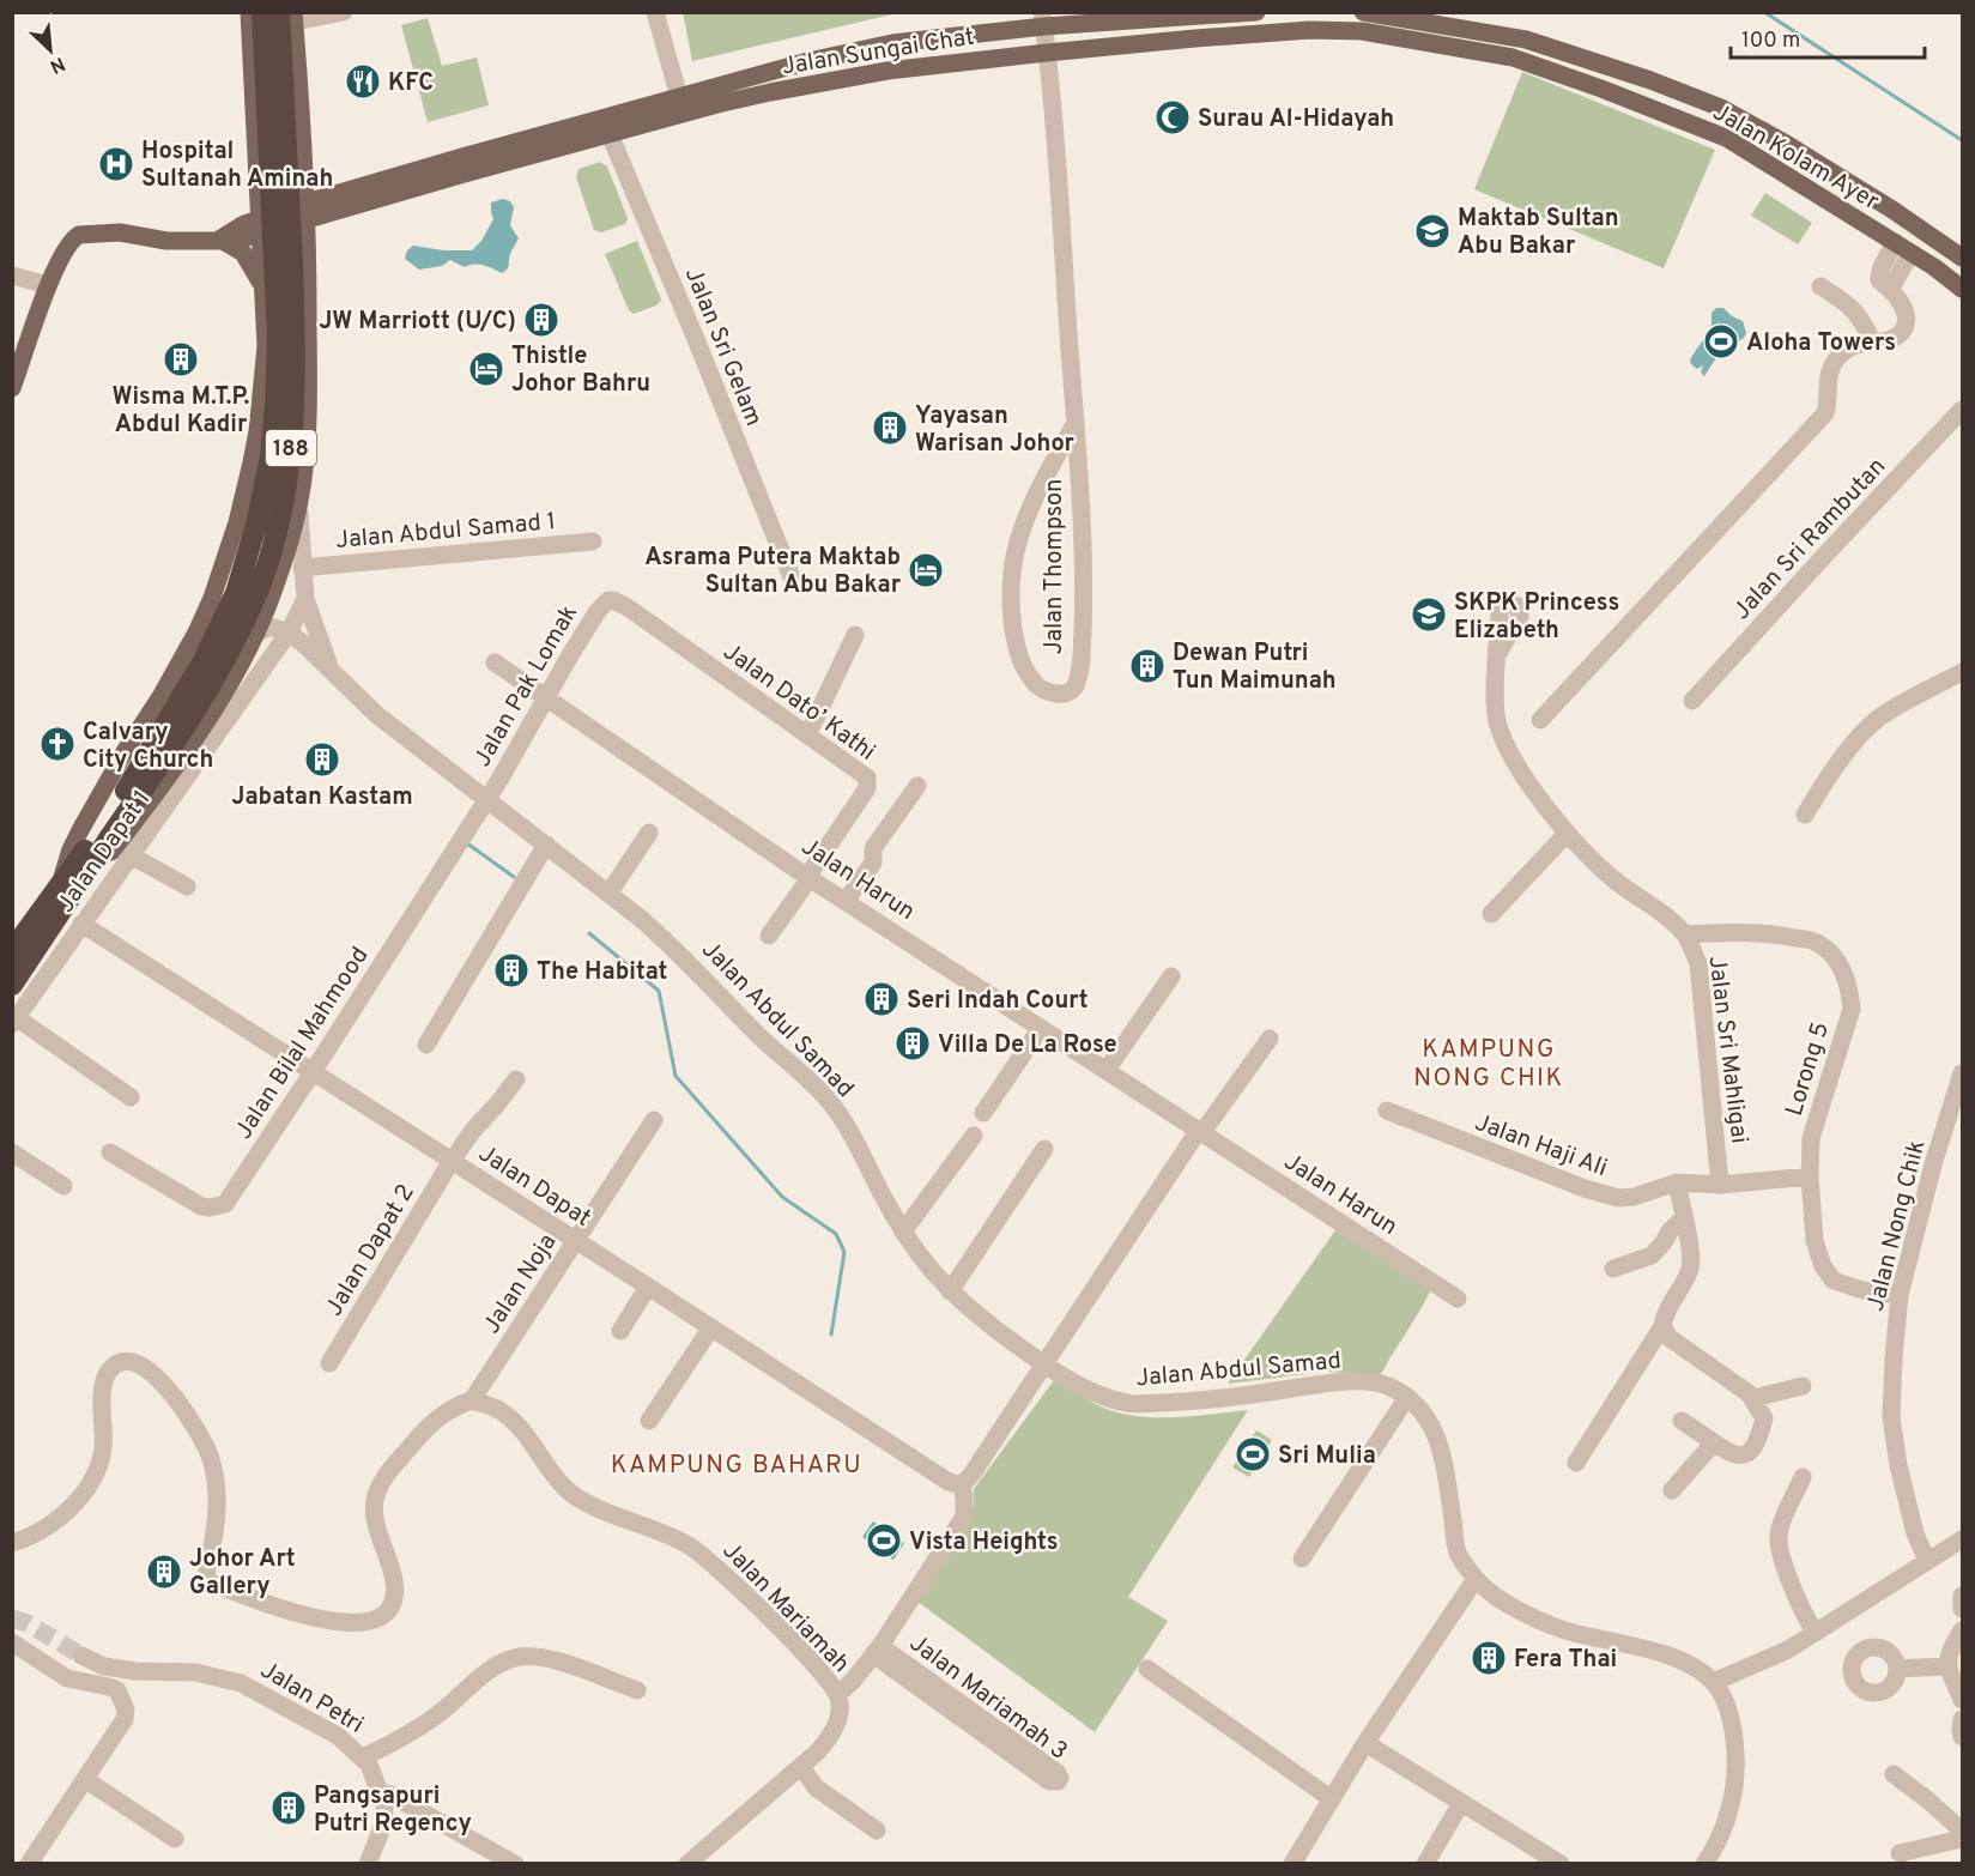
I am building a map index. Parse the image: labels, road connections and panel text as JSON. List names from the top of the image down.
{
  "streets": {
    "highway": ["188"],
    "main road": ["Jalan Sungai Chat", "Jalan Kolam Ayer"],
    "street": [
      "Jalan Sri Gelam",
      "Jalan Abdul Samad 1",
      "Jalan Sri Rambutan",
      "Jalan Thompson",
      "Jalan Pak Lomak",
      "Jalan Dato’ Kathi",
      "Jalan Dapat 1",
      "Jalan Harun",
      "Jalan Abdul Samad",
      "Jalan Bilal Mahmood",
      "Jalan Sri Mahligai",
      "Lorong 5",
      "Jalan Haji Ali",
      "Jalan Dapat",
      "Jalan Nong Chik",
      "Jalan Dapat 2",
      "Jalan Noja",
      "Jalan Mariamah",
      "Jalan Petri",
      "Jalan Mariamah 3"
    ]
  },
  "crossings": [
    ["Jalan Sungai Chat", "Jalan Kolam Ayer"],
    ["Jalan Sungai Chat", "Jalan Sri Gelam"],
    ["Jalan Sungai Chat", "Jalan Thompson"],
    ["Jalan Abdul Samad 1", "Jalan Abdul Samad"],
    ["Jalan Pak Lomak", "Jalan Dato’ Kathi"],
    ["Jalan Pak Lomak", "Jalan Harun"],
    ["Jalan Pak Lomak", "Jalan Abdul Samad"],
    ["Jalan Pak Lomak", "Jalan Bilal Mahmood"],
    ["Jalan Dato’ Kathi", "Jalan Harun"],
    ["Jalan Dapat 1", "Jalan Abdul Samad"],
    ["Jalan Dapat 1", "Jalan Dapat"],
    ["Jalan Abdul Samad", "Jalan Bilal Mahmood"],
    ["Jalan Bilal Mahmood", "Jalan Dapat"],
    ["Jalan Sri Mahligai", "Lorong 5"],
    ["Jalan Sri Mahligai", "Jalan Haji Ali"],
    ["Lorong 5", "Jalan Haji Ali"],
    ["Lorong 5", "Jalan Nong Chik"],
    ["Jalan Dapat", "Jalan Dapat 2"],
    ["Jalan Dapat", "Jalan Noja"],
    ["Jalan Dapat", "Jalan Mariamah 3"],
    ["Jalan Noja", "Jalan Mariamah"],
    ["Jalan Mariamah", "Jalan Mariamah 3"]
  ],
  "districts": ["KAMPUNG NONG CHIK", "KAMPUNG BAHARU"],
  "places": {
    "restaurant": ["KFC"],
    "mosque": ["Surau Al-Hidayah"],
    "hospital": ["Hospital Sultanah Aminah"],
    "school or university": ["Maktab Sultan Abu Bakar", "SKPK Princess Elizabeth"],
    "building": [
      "JW Marriott (U/C)",
      "Wisma M.T.P. Abdul Kadir",
      "Yayasan Warisan Johor",
      "Dewan Putri Tun Maimunah",
      "Jabatan Kastam",
      "The Habitat",
      "Seri Indah Court",
      "Villa De La Rose",
      "Johor Art Gallery",
      "Fera Thai",
      "Pangsapuri Putri Regency"
    ],
    "sports": ["Aloha Towers", "Sri Mulia", "Vista Heights"],
    "hotel": ["Thistle Johor Bahru", "Asrama Putera Maktab Sultan Abu Bakar"],
    "church": ["Calvary City Church"]
  },
  "scale_bar": "100 m",
  "north": "bottom right"
}
